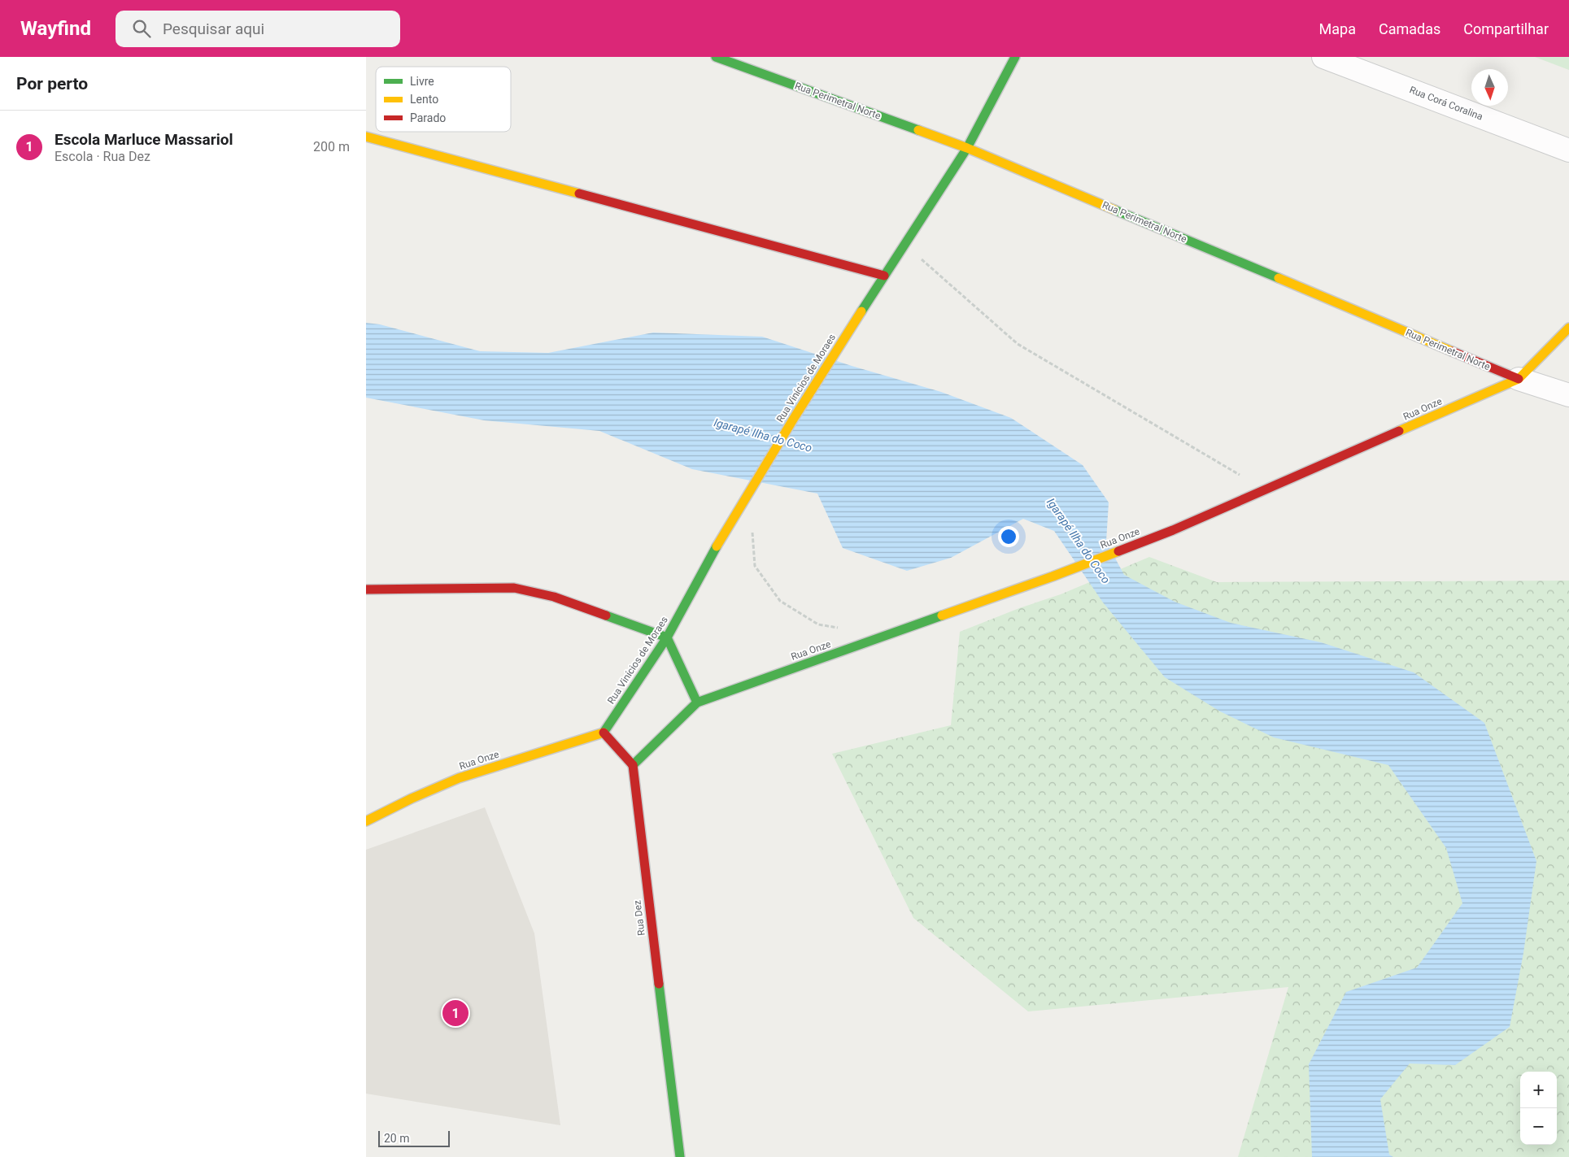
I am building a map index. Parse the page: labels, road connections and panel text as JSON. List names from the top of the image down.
{
  "streets": {
    "street": [
      "Rua Perimetral Norte",
      "Rua Corá Coralina",
      "Rua Vinícios de Moraes",
      "Rua Onze",
      "Rua Dez"
    ]
  },
  "crossings": [
    ["Rua Perimetral Norte", "Rua Vinícios de Moraes"],
    ["Rua Perimetral Norte", "Rua Onze"],
    ["Rua Vinícios de Moraes", "Rua Onze"]
  ],
  "water": ["Igarapé Ilha do Coco"],
  "legend": ["Livre", "Lento", "Parado"],
  "scale_bar": "20 m",
  "north": "bottom",
  "page": {
    "header": "Wayfind",
    "search": "Pesquisar aqui",
    "nav": ["Mapa", "Camadas", "Compartilhar"],
    "heading": "Por perto",
    "list": [
      {
        "mark": "1",
        "name": "Escola Marluce Massariol",
        "note": "Escola · Rua Dez",
        "value": "200 m"
      }
    ],
    "pins": "1",
    "map_buttons": ["+", "−"],
    "scale": "20 m"
  }
}
